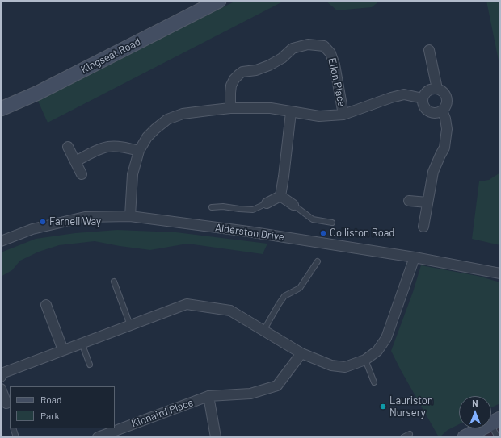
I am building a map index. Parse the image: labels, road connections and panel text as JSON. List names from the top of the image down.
{
  "streets": {
    "street": [
      "Kingseat Road",
      "Ellon Place",
      "Alderston Drive",
      "Kinnaird Place"
    ]
  },
  "places": ["Farnell Way", "Colliston Road", "Lauriston Nursery"],
  "legend": ["Road", "Park"],
  "north": "top"
}
